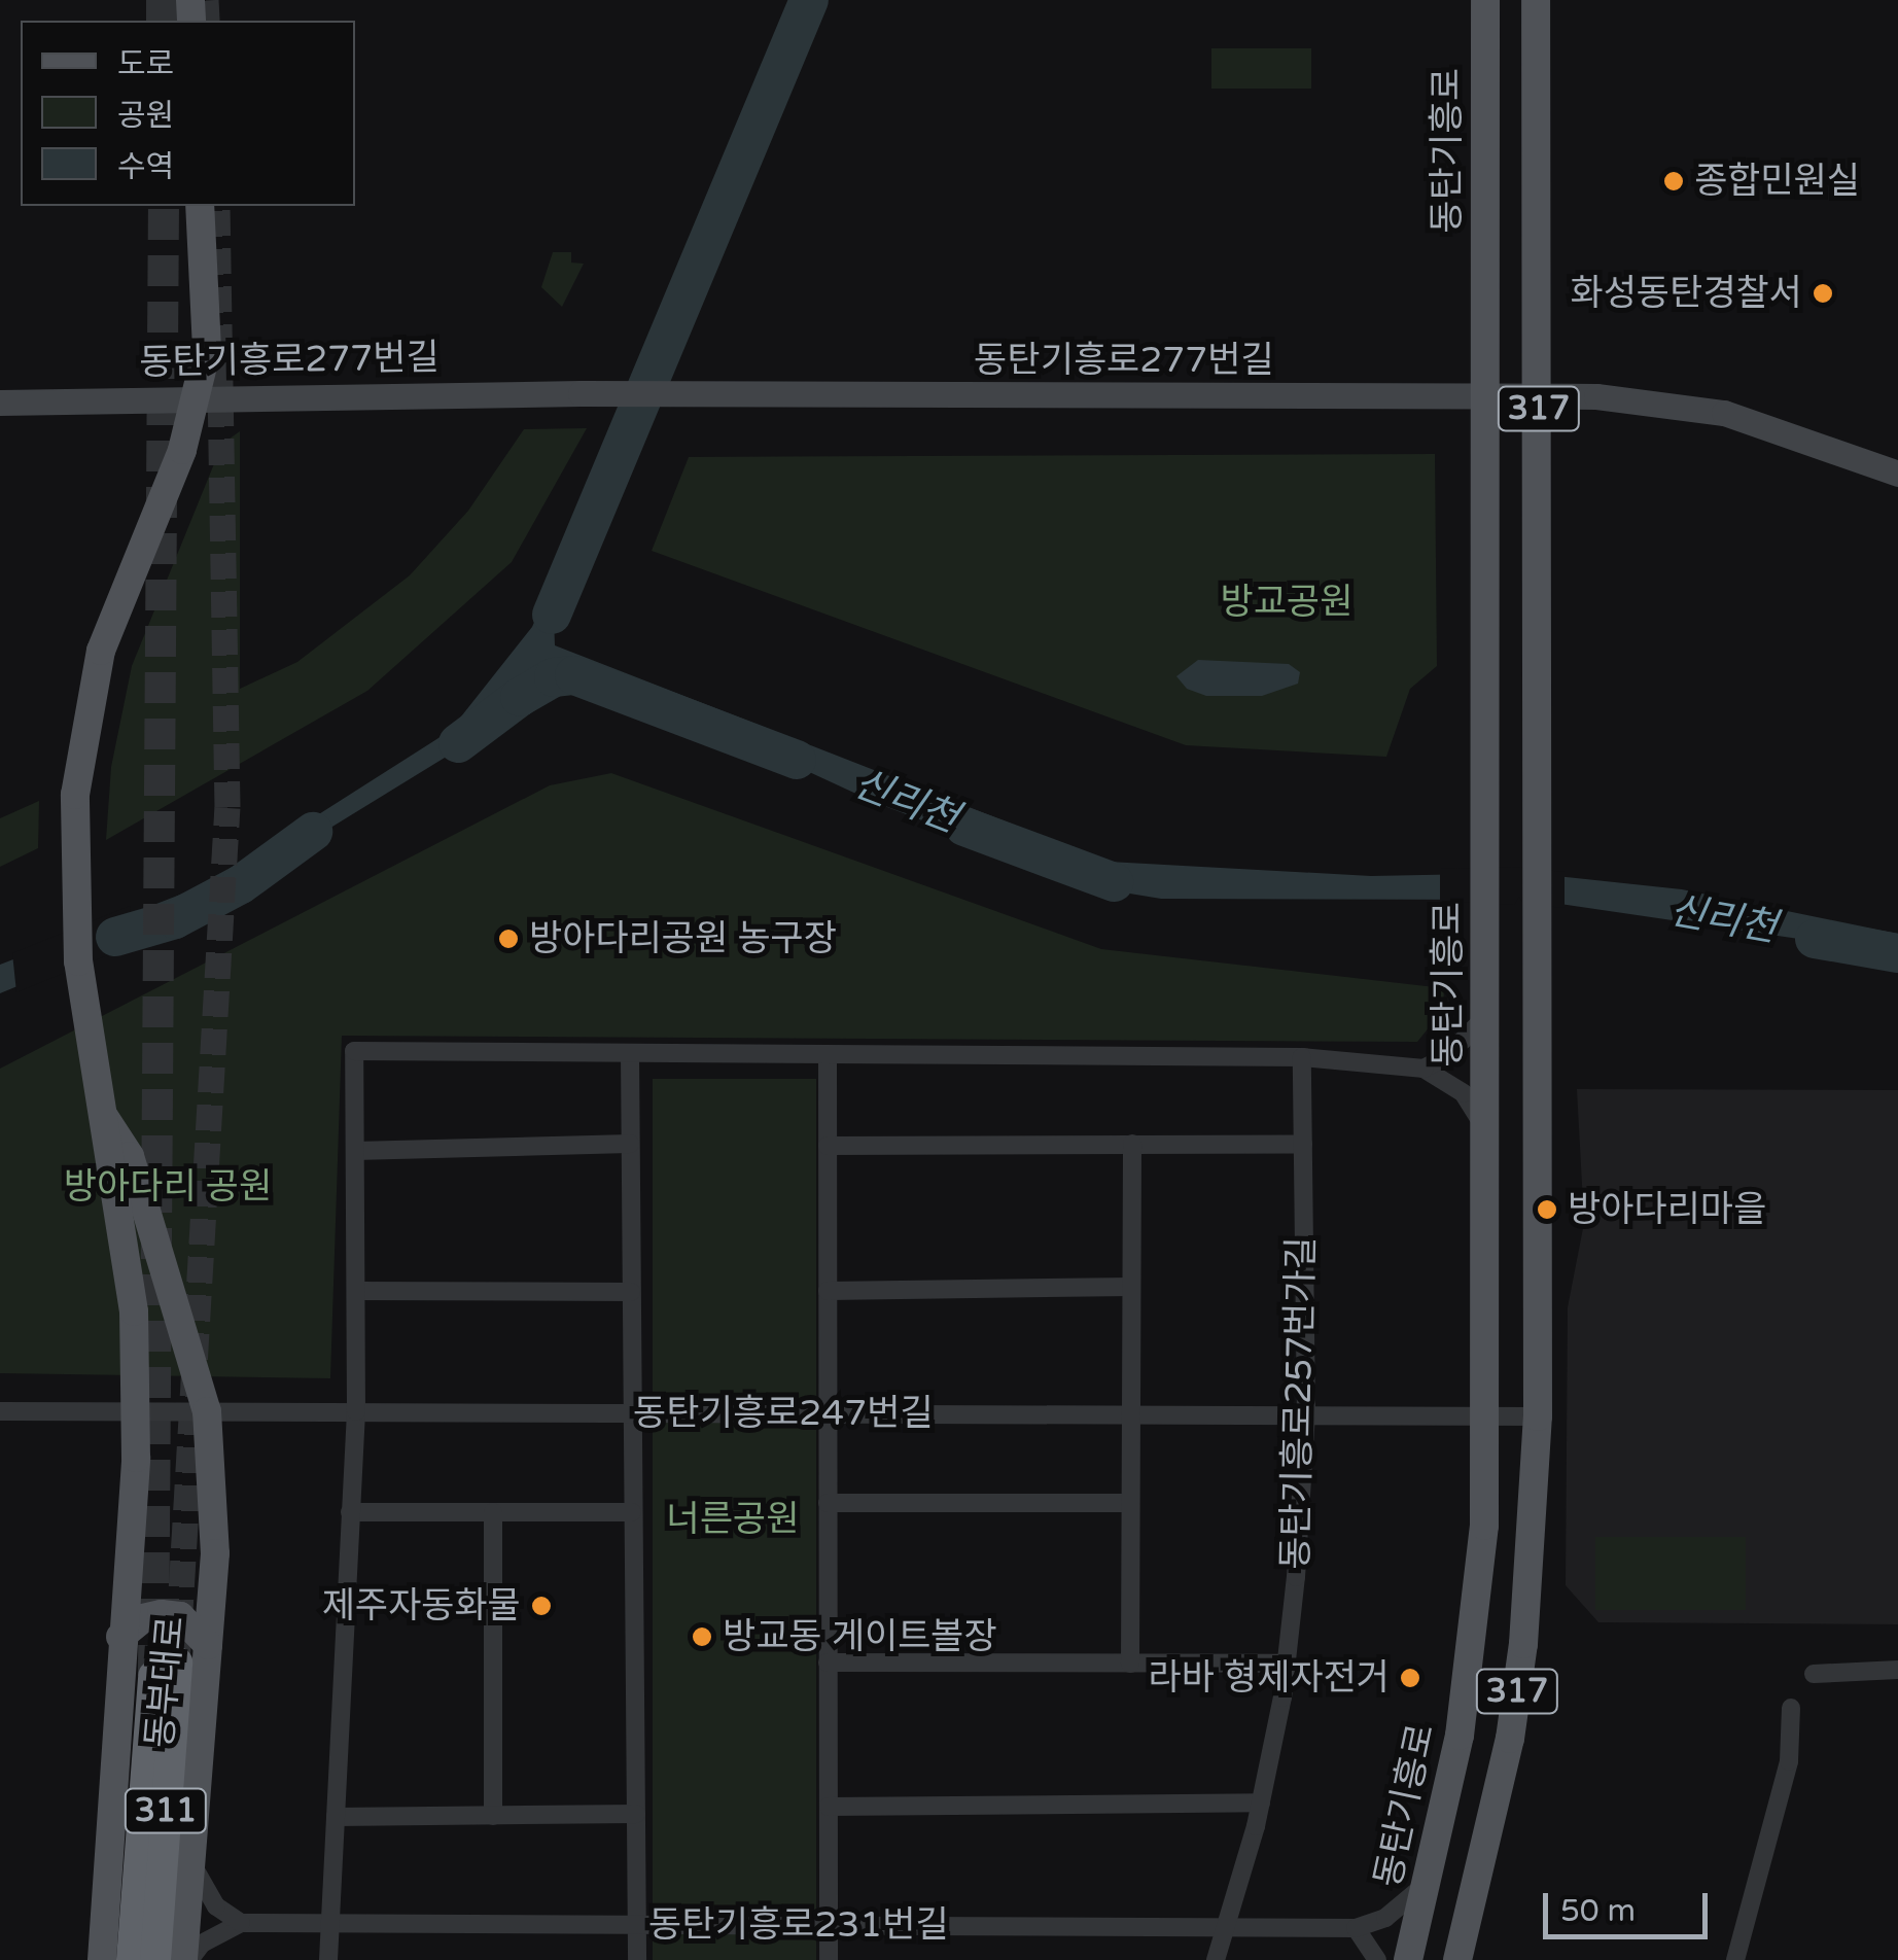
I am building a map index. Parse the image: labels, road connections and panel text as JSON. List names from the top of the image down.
{
  "streets": {
    "highway": ["동부대로", "311"],
    "main road": ["동탄기흥로", "317"],
    "street": [
      "동탄기흥로277번길",
      "동탄기흥로257번가길",
      "동탄기흥로247번길",
      "동탄기흥로231번길"
    ]
  },
  "crossings": [
    ["동탄기흥로", "동탄기흥로277번길"],
    ["동탄기흥로", "동탄기흥로247번길"],
    ["동탄기흥로277번길", "317"],
    ["317", "동탄기흥로247번길"],
    ["동탄기흥로257번가길", "동탄기흥로247번길"],
    ["동탄기흥로257번가길", "동탄기흥로231번길"],
    ["동탄기흥로247번길", "동부대로"]
  ],
  "water": ["신리천"],
  "parks": ["방교공원", "방아다리 공원", "너른공원"],
  "places": [
    "종합민원실",
    "화성동탄경찰서",
    "방아다리공원 농구장",
    "방아다리마을",
    "제주자동화물",
    "방교동 게이트볼장",
    "라바 형제자전거"
  ],
  "legend": ["도로", "공원", "수역"],
  "scale_bar": "50 m"
}
